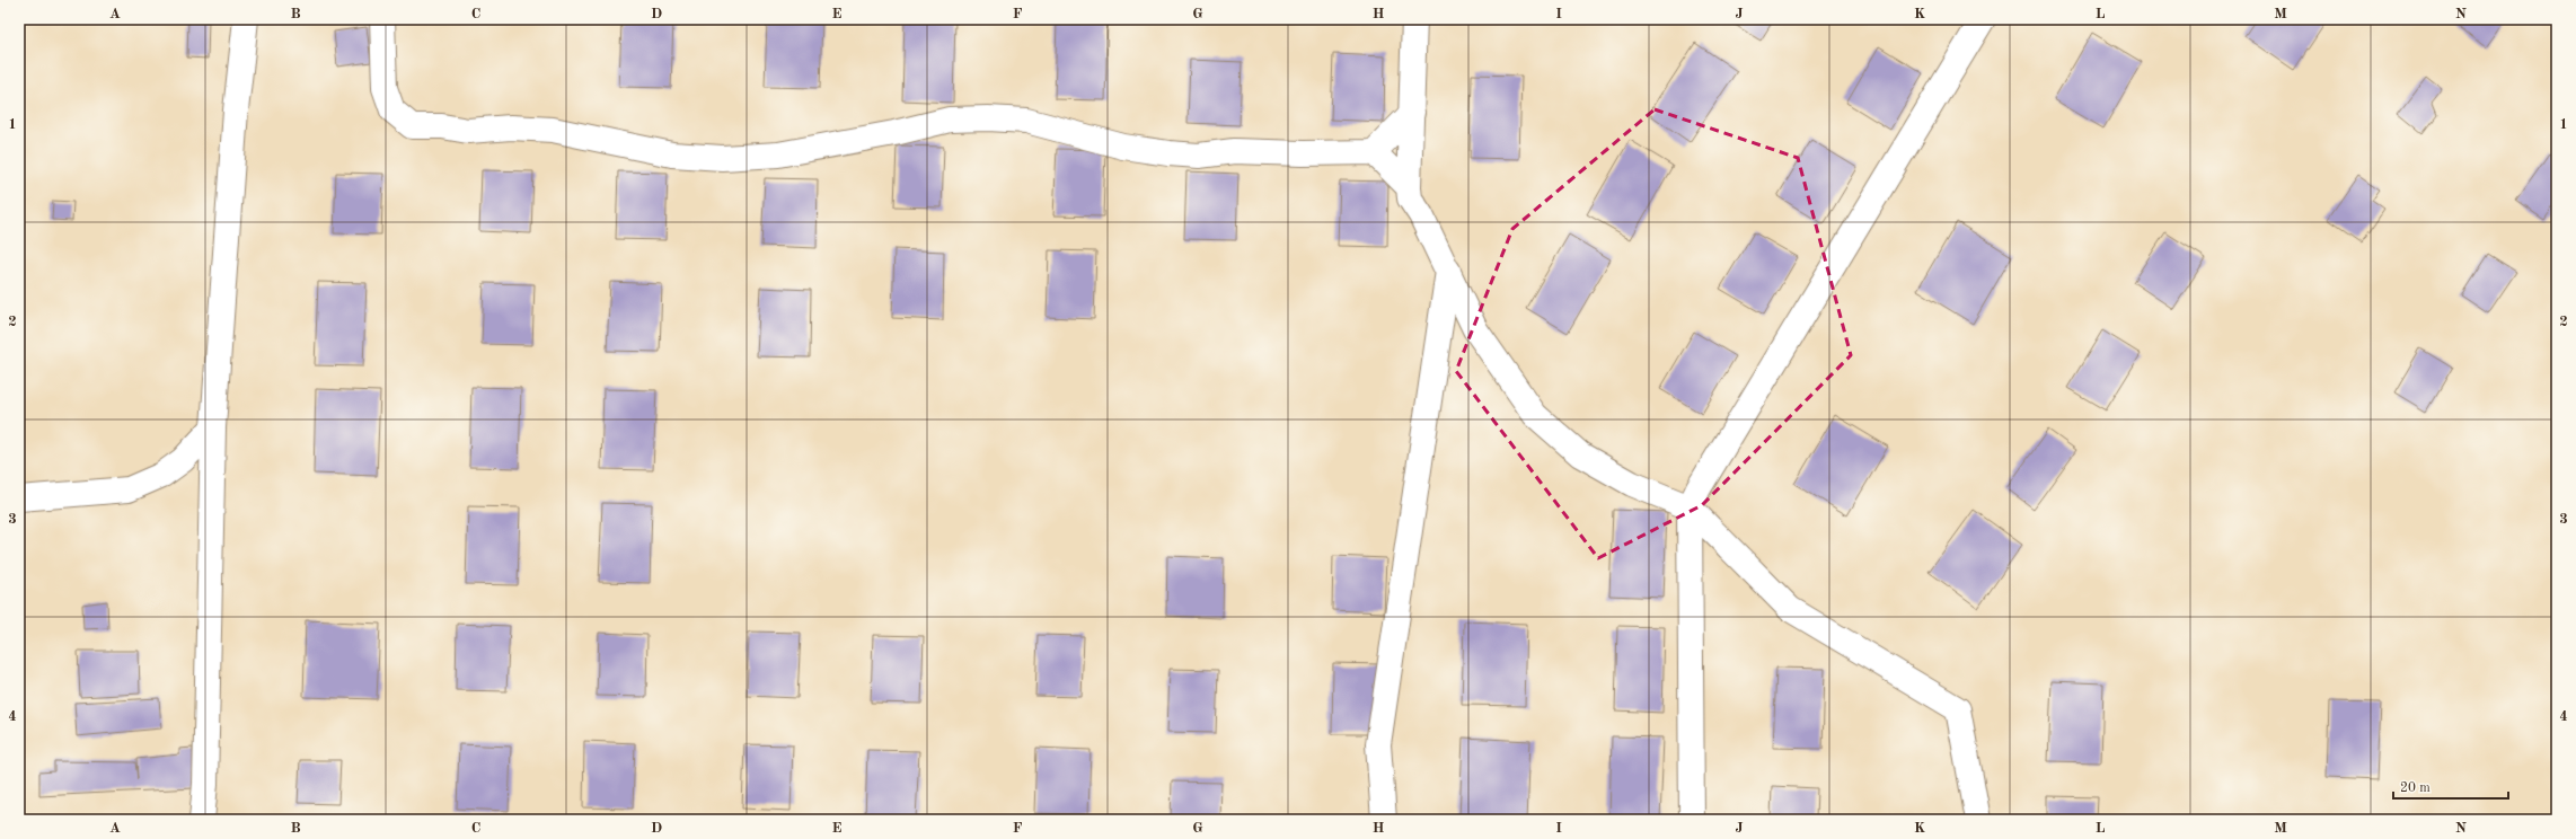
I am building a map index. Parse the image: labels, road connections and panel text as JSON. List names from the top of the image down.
{
  "scale_bar": "20 m",
  "grid": {
    "columns": [
      "A",
      "B",
      "C",
      "D",
      "E",
      "F",
      "G",
      "H",
      "I",
      "J",
      "K",
      "L",
      "M",
      "N"
    ],
    "rows": [
      "1",
      "2",
      "3",
      "4"
    ]
  }
}
